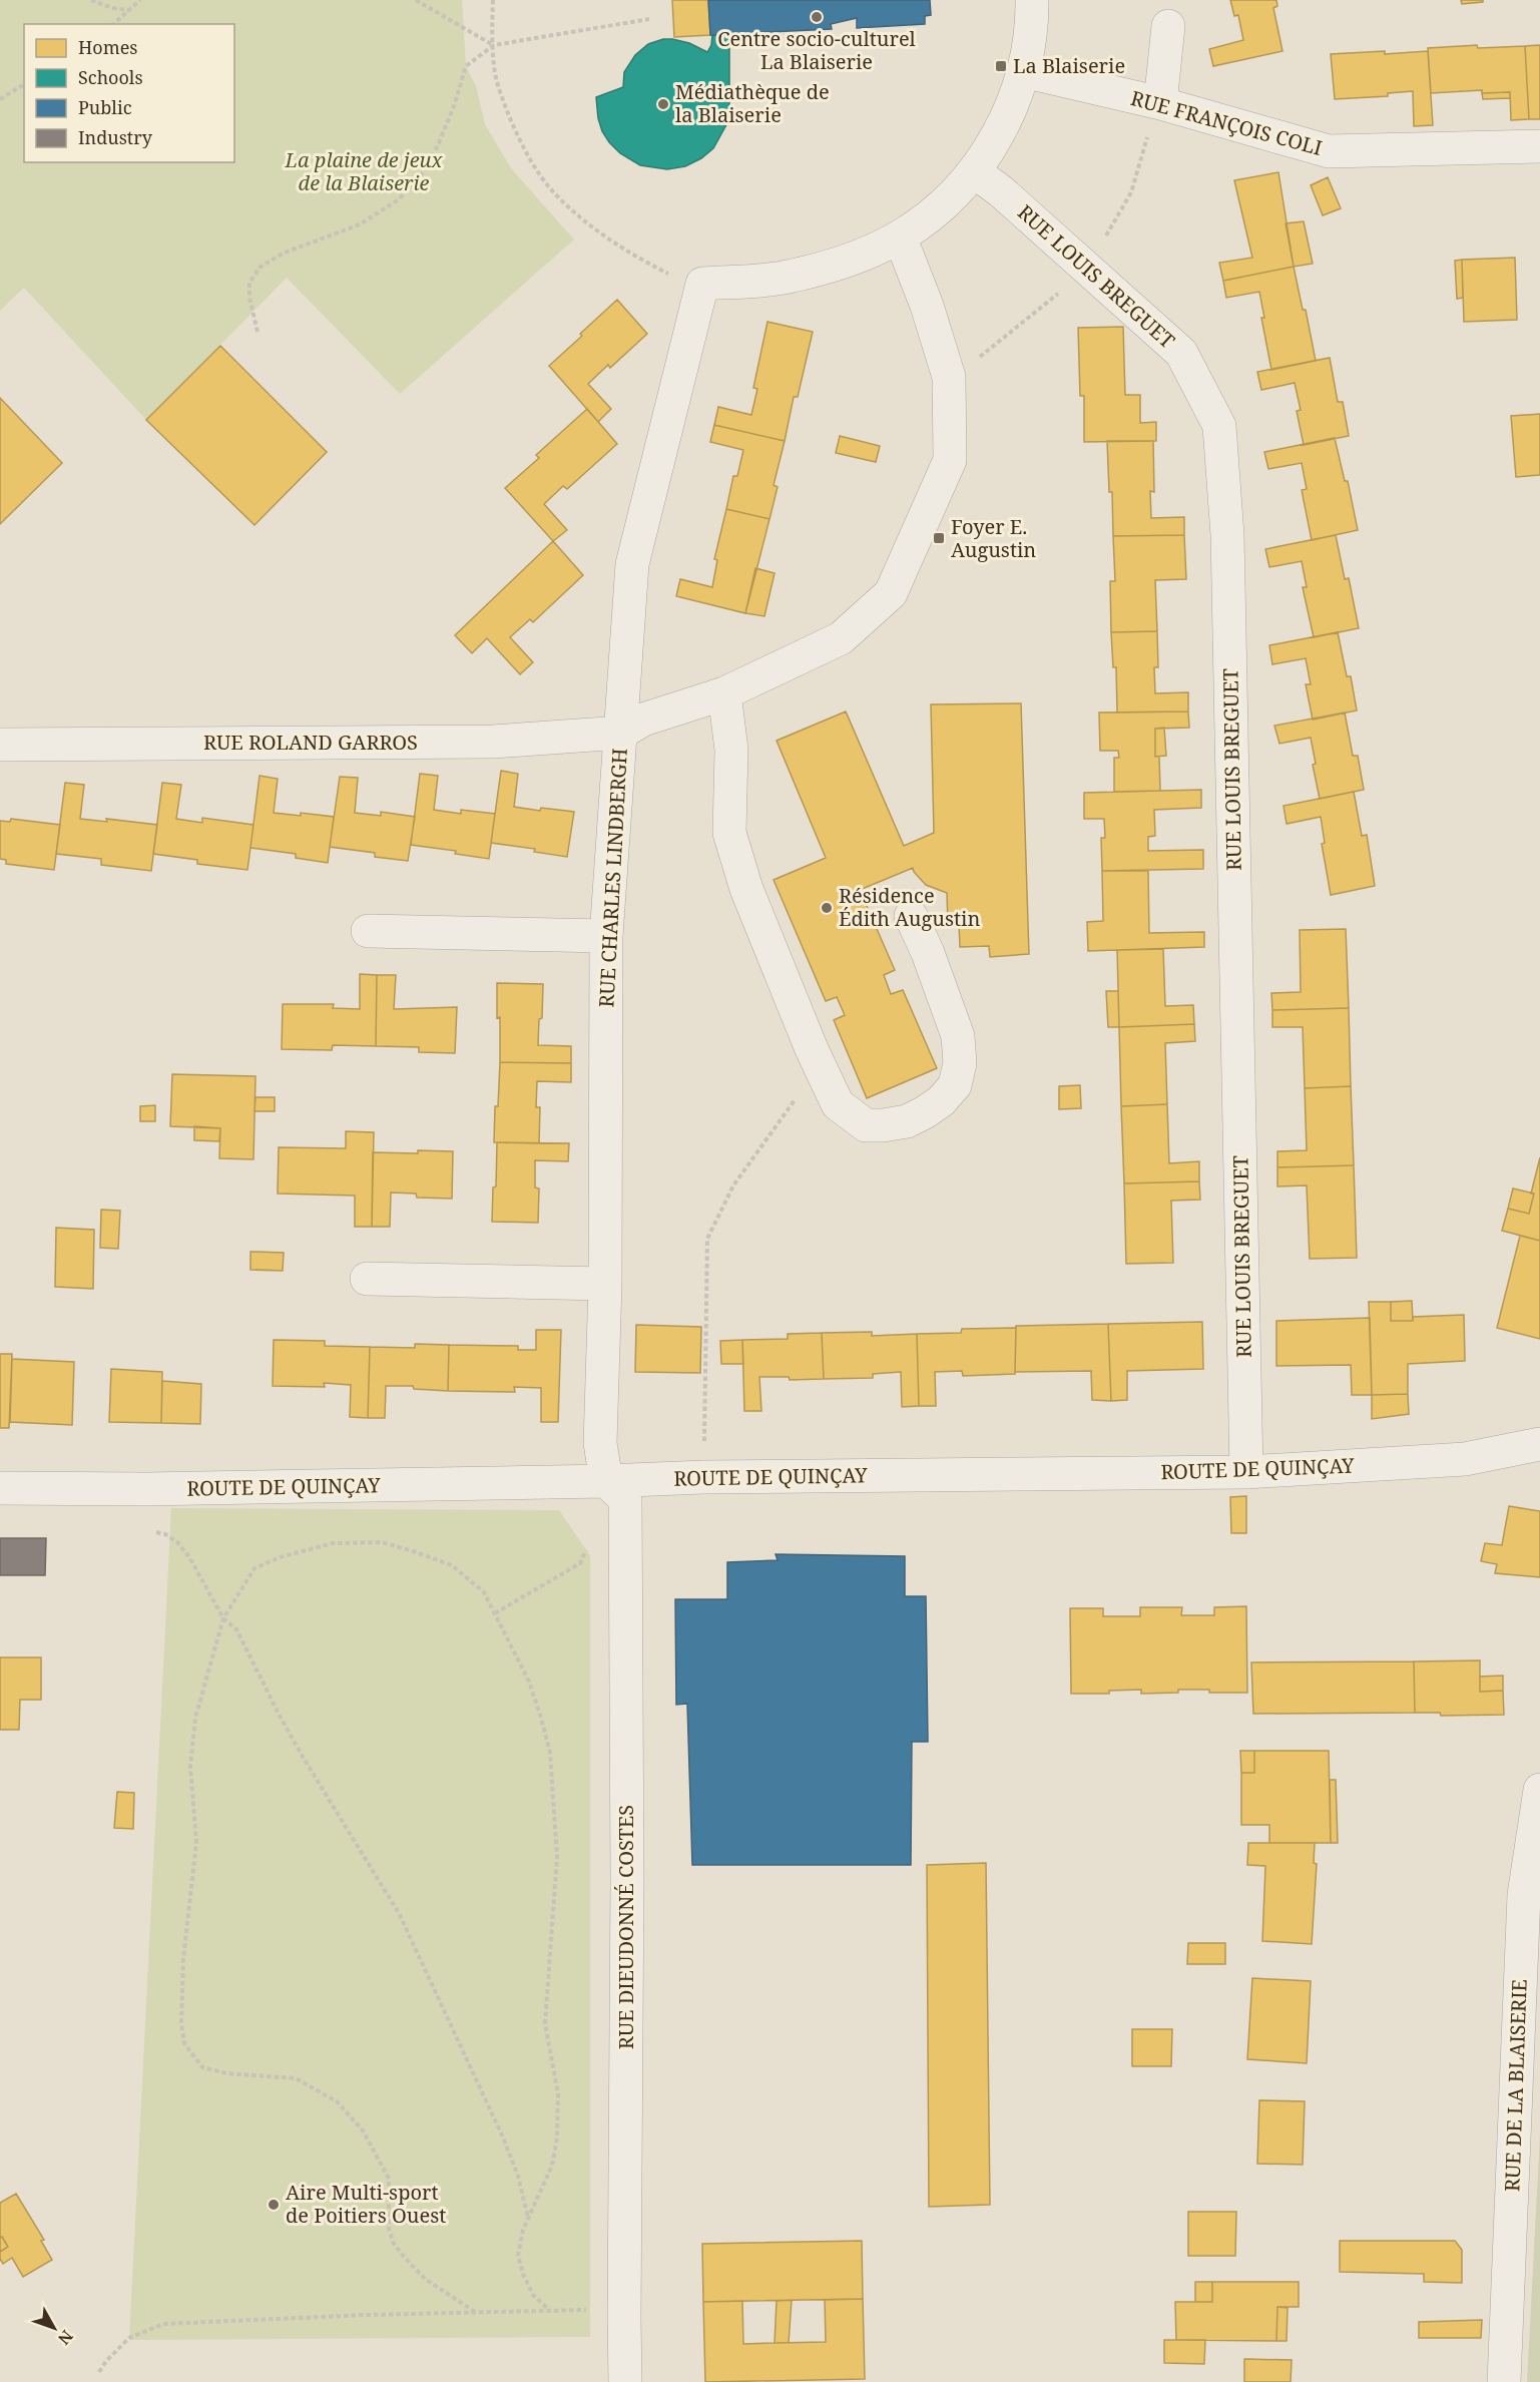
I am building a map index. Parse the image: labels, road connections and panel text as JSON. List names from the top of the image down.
{
  "streets": {
    "street": [
      "RUE FRANÇOIS COLI",
      "RUE LOUIS BREGUET",
      "RUE ROLAND GARROS",
      "RUE CHARLES LINDBERGH",
      "ROUTE DE QUINÇAY",
      "RUE DIEUDONNÉ COSTES",
      "RUE DE LA BLAISERIE"
    ]
  },
  "crossings": [
    ["RUE LOUIS BREGUET", "ROUTE DE QUINÇAY"],
    ["RUE ROLAND GARROS", "RUE CHARLES LINDBERGH"],
    ["RUE CHARLES LINDBERGH", "ROUTE DE QUINÇAY"],
    ["RUE CHARLES LINDBERGH", "RUE DIEUDONNÉ COSTES"],
    ["ROUTE DE QUINÇAY", "RUE DIEUDONNÉ COSTES"]
  ],
  "parks": ["La plaine de jeux de la Blaiserie"],
  "places": {
    "other": [
      "Centre socio-culturel La Blaiserie",
      "Médiathèque de la Blaiserie",
      "Résidence Édith Augustin",
      "Aire Multi-sport de Poitiers Ouest"
    ],
    "transit": ["La Blaiserie", "Foyer E. Augustin"]
  },
  "legend": [
    "Homes",
    "Schools",
    "Public",
    "Industry"
  ],
  "north": "bottom right"
}
